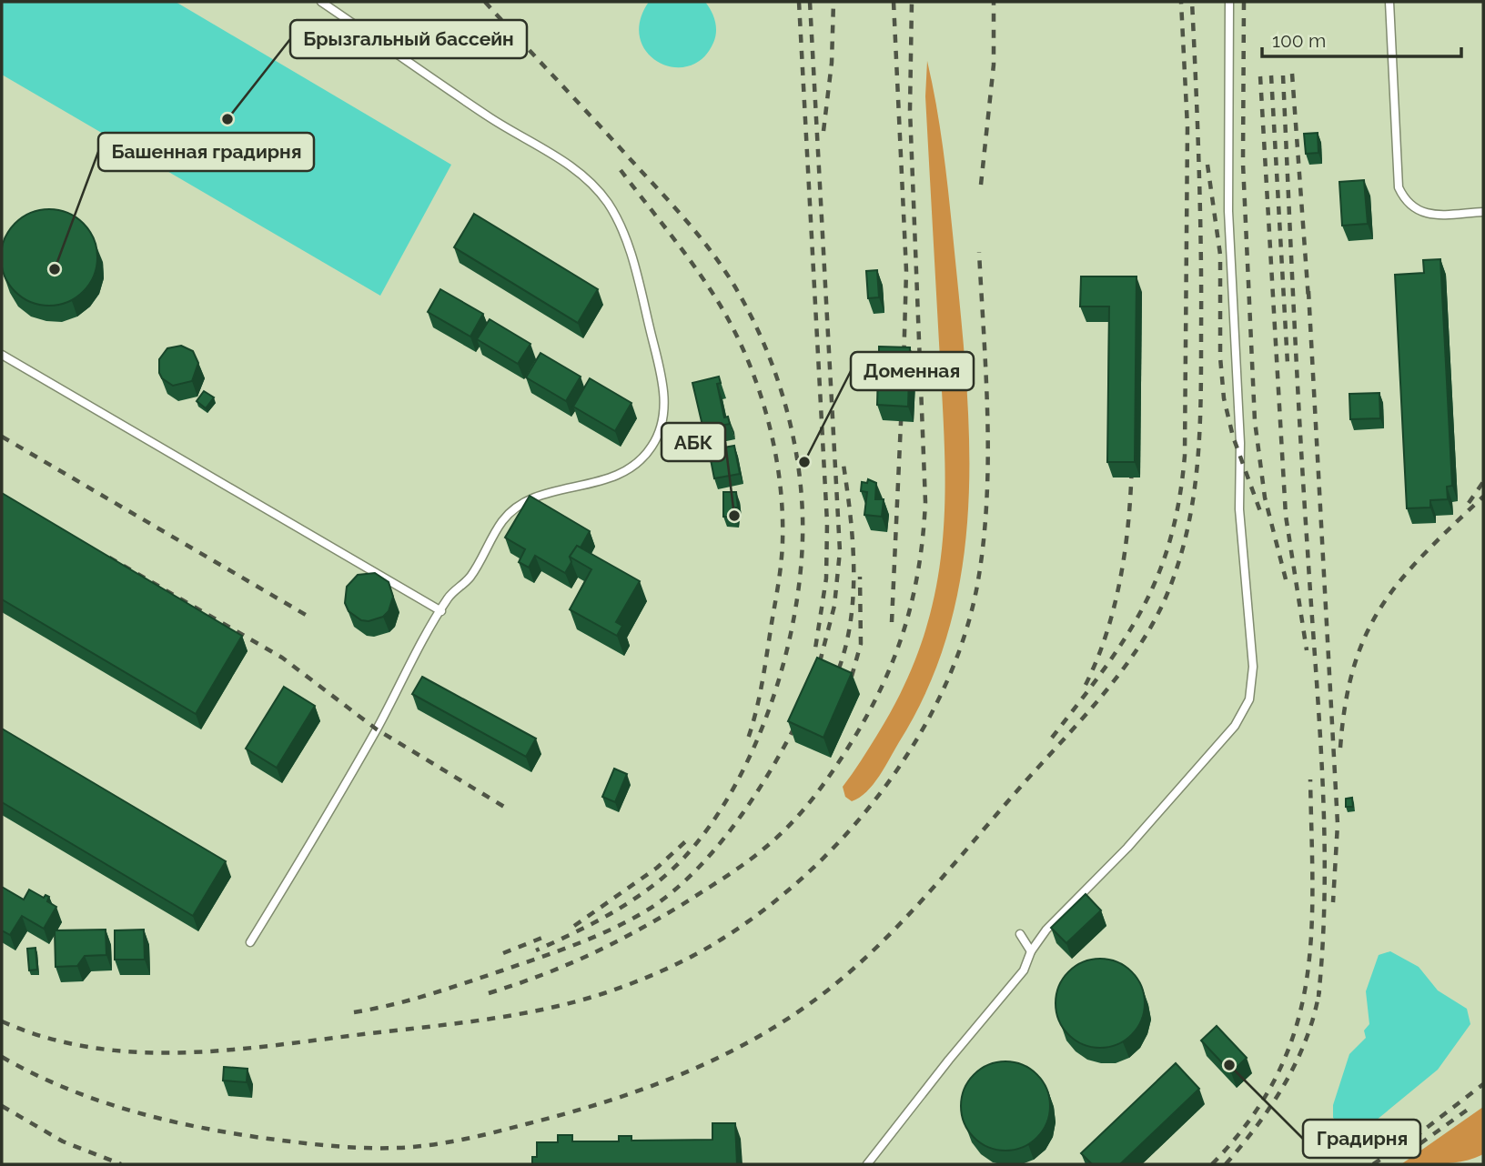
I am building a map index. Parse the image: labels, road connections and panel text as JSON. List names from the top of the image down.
{
  "places": [
    "Брызгальный бассейн",
    "Башенная градирня",
    "Доменная",
    "АБК",
    "Градирня"
  ],
  "scale_bar": "100 m"
}
